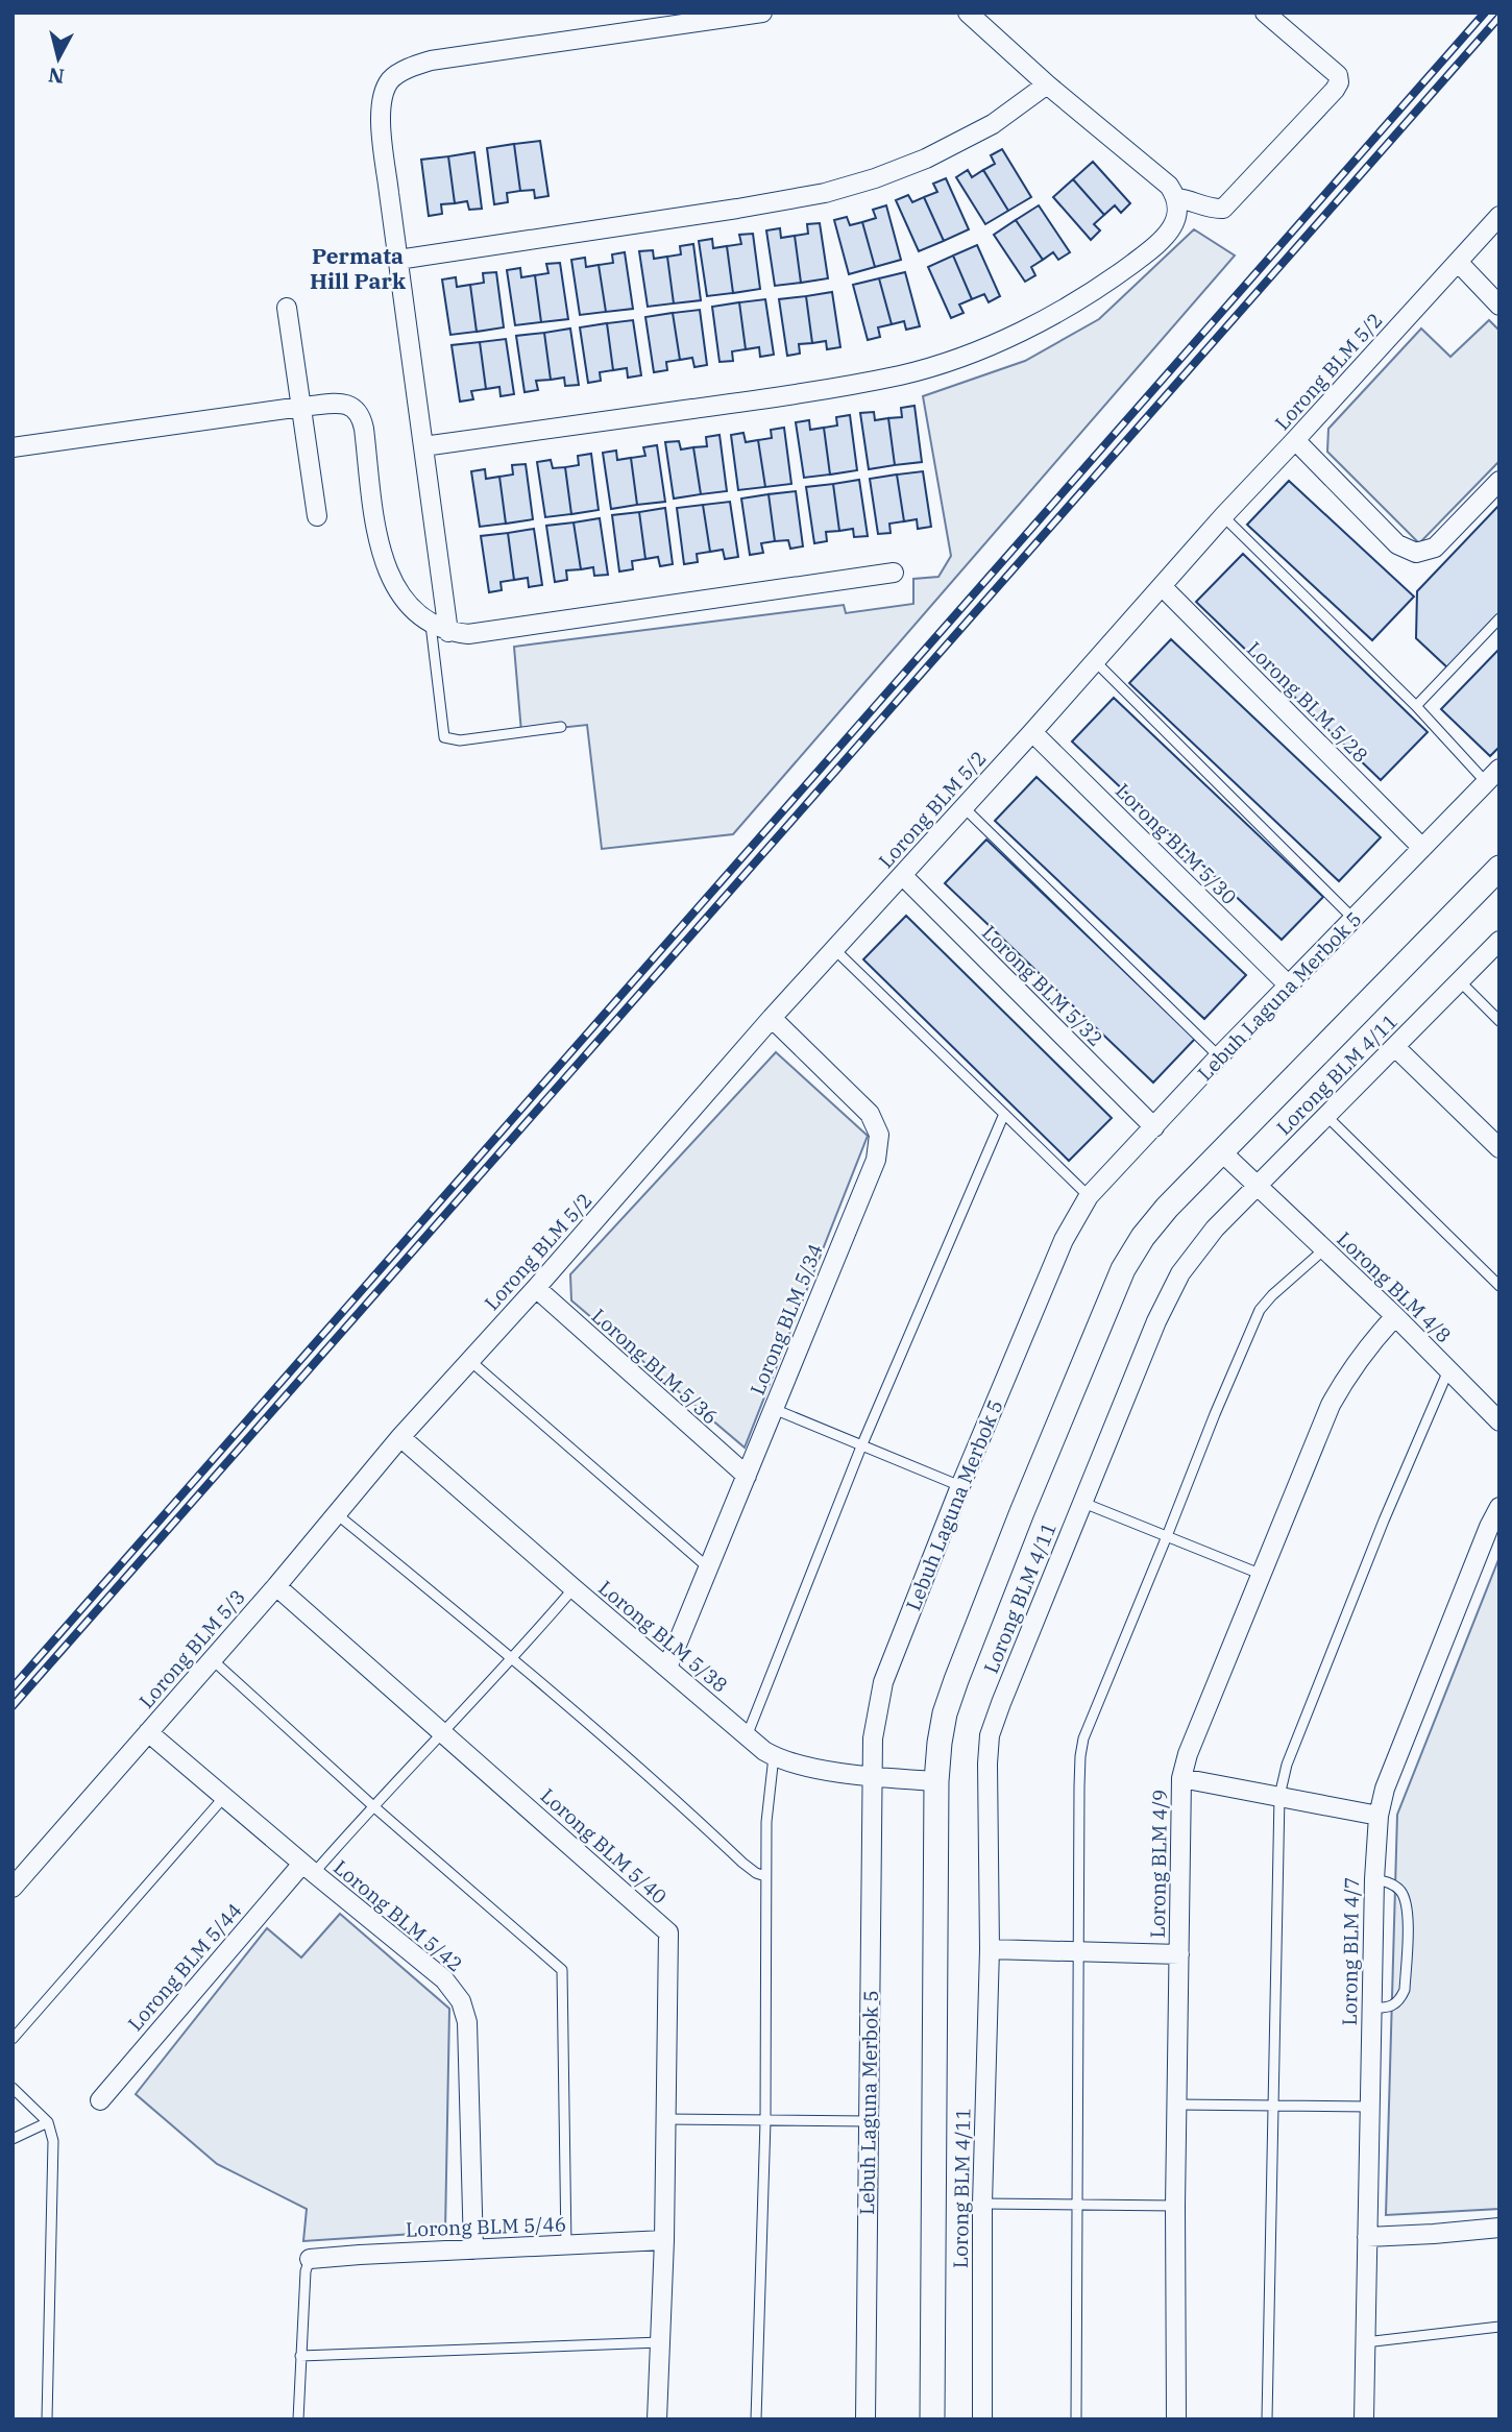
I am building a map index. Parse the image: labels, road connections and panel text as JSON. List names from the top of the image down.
{
  "streets": {
    "street": [
      "Lorong BLM 5/2",
      "Lorong BLM 5/28",
      "Lorong BLM 5/30",
      "Lorong BLM 5/32",
      "Lebuh Laguna Merbok 5",
      "Lorong BLM 4/11",
      "Lorong BLM 4/8",
      "Lorong BLM 5/34",
      "Lorong BLM 5/36",
      "Lorong BLM 5/38",
      "Lorong BLM 5/3",
      "Lorong BLM 5/40",
      "Lorong BLM 4/9",
      "Lorong BLM 5/42",
      "Lorong BLM 4/7",
      "Lorong BLM 5/44",
      "Lorong BLM 5/46"
    ]
  },
  "crossings": [
    ["Lorong BLM 5/2", "Lorong BLM 5/28"],
    ["Lorong BLM 5/2", "Lorong BLM 5/30"],
    ["Lorong BLM 5/2", "Lorong BLM 5/32"],
    ["Lorong BLM 5/2", "Lorong BLM 5/34"],
    ["Lorong BLM 5/2", "Lorong BLM 5/36"],
    ["Lorong BLM 5/2", "Lorong BLM 5/38"],
    ["Lorong BLM 5/2", "Lorong BLM 5/3"],
    ["Lorong BLM 5/28", "Lebuh Laguna Merbok 5"],
    ["Lorong BLM 5/30", "Lebuh Laguna Merbok 5"],
    ["Lorong BLM 5/32", "Lebuh Laguna Merbok 5"],
    ["Lebuh Laguna Merbok 5", "Lorong BLM 5/38"],
    ["Lorong BLM 4/11", "Lorong BLM 4/8"],
    ["Lorong BLM 4/8", "Lorong BLM 4/9"],
    ["Lorong BLM 5/34", "Lorong BLM 5/36"],
    ["Lorong BLM 5/34", "Lorong BLM 5/38"],
    ["Lorong BLM 5/38", "Lorong BLM 5/3"],
    ["Lorong BLM 5/3", "Lorong BLM 5/40"],
    ["Lorong BLM 5/3", "Lorong BLM 5/42"],
    ["Lorong BLM 5/40", "Lorong BLM 5/46"],
    ["Lorong BLM 5/42", "Lorong BLM 5/44"],
    ["Lorong BLM 5/42", "Lorong BLM 5/46"]
  ],
  "districts": ["Permata Hill Park"],
  "north": "bottom"
}
